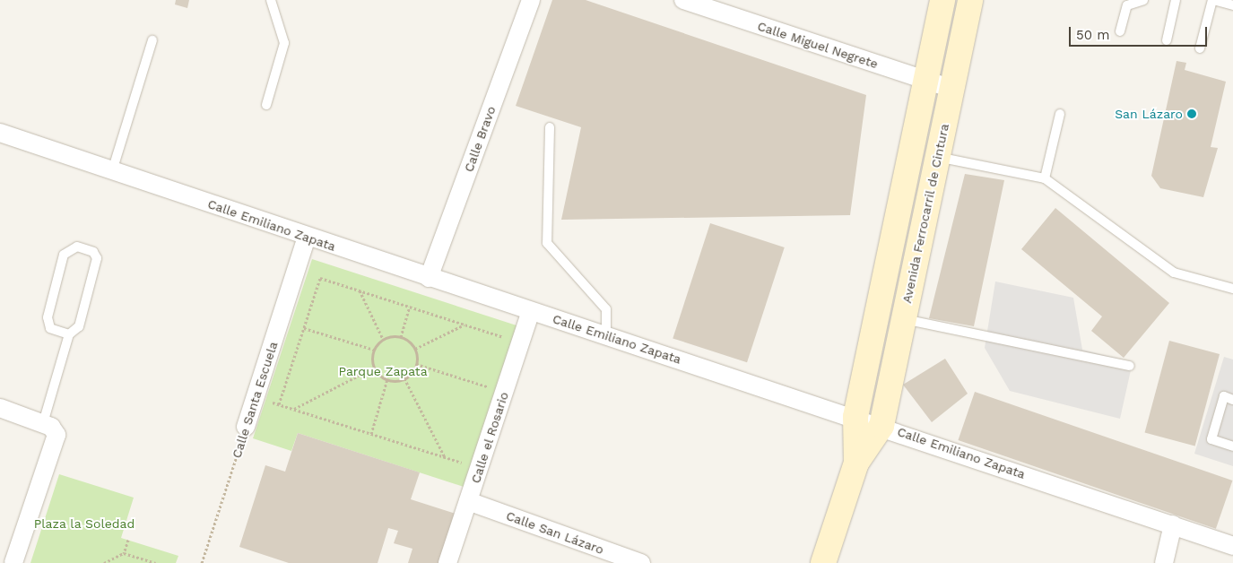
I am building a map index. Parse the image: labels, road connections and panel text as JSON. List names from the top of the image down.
{
  "streets": {
    "street": [
      "Calle Miguel Negrete",
      "Calle Bravo",
      "Avenida Ferrocarril de Cintura",
      "Calle Emiliano Zapata",
      "Calle Santa Escuela",
      "Calle el Rosario",
      "Calle San Lázaro"
    ]
  },
  "crossings": [
    ["Calle Miguel Negrete", "Avenida Ferrocarril de Cintura"],
    ["Calle Bravo", "Calle Emiliano Zapata"],
    ["Avenida Ferrocarril de Cintura", "Calle Emiliano Zapata"],
    ["Calle Emiliano Zapata", "Calle Santa Escuela"],
    ["Calle Emiliano Zapata", "Calle el Rosario"],
    ["Calle el Rosario", "Calle San Lázaro"]
  ],
  "parks": ["Parque Zapata", "Plaza la Soledad"],
  "places": ["San Lázaro"],
  "scale_bar": "50 m"
}
